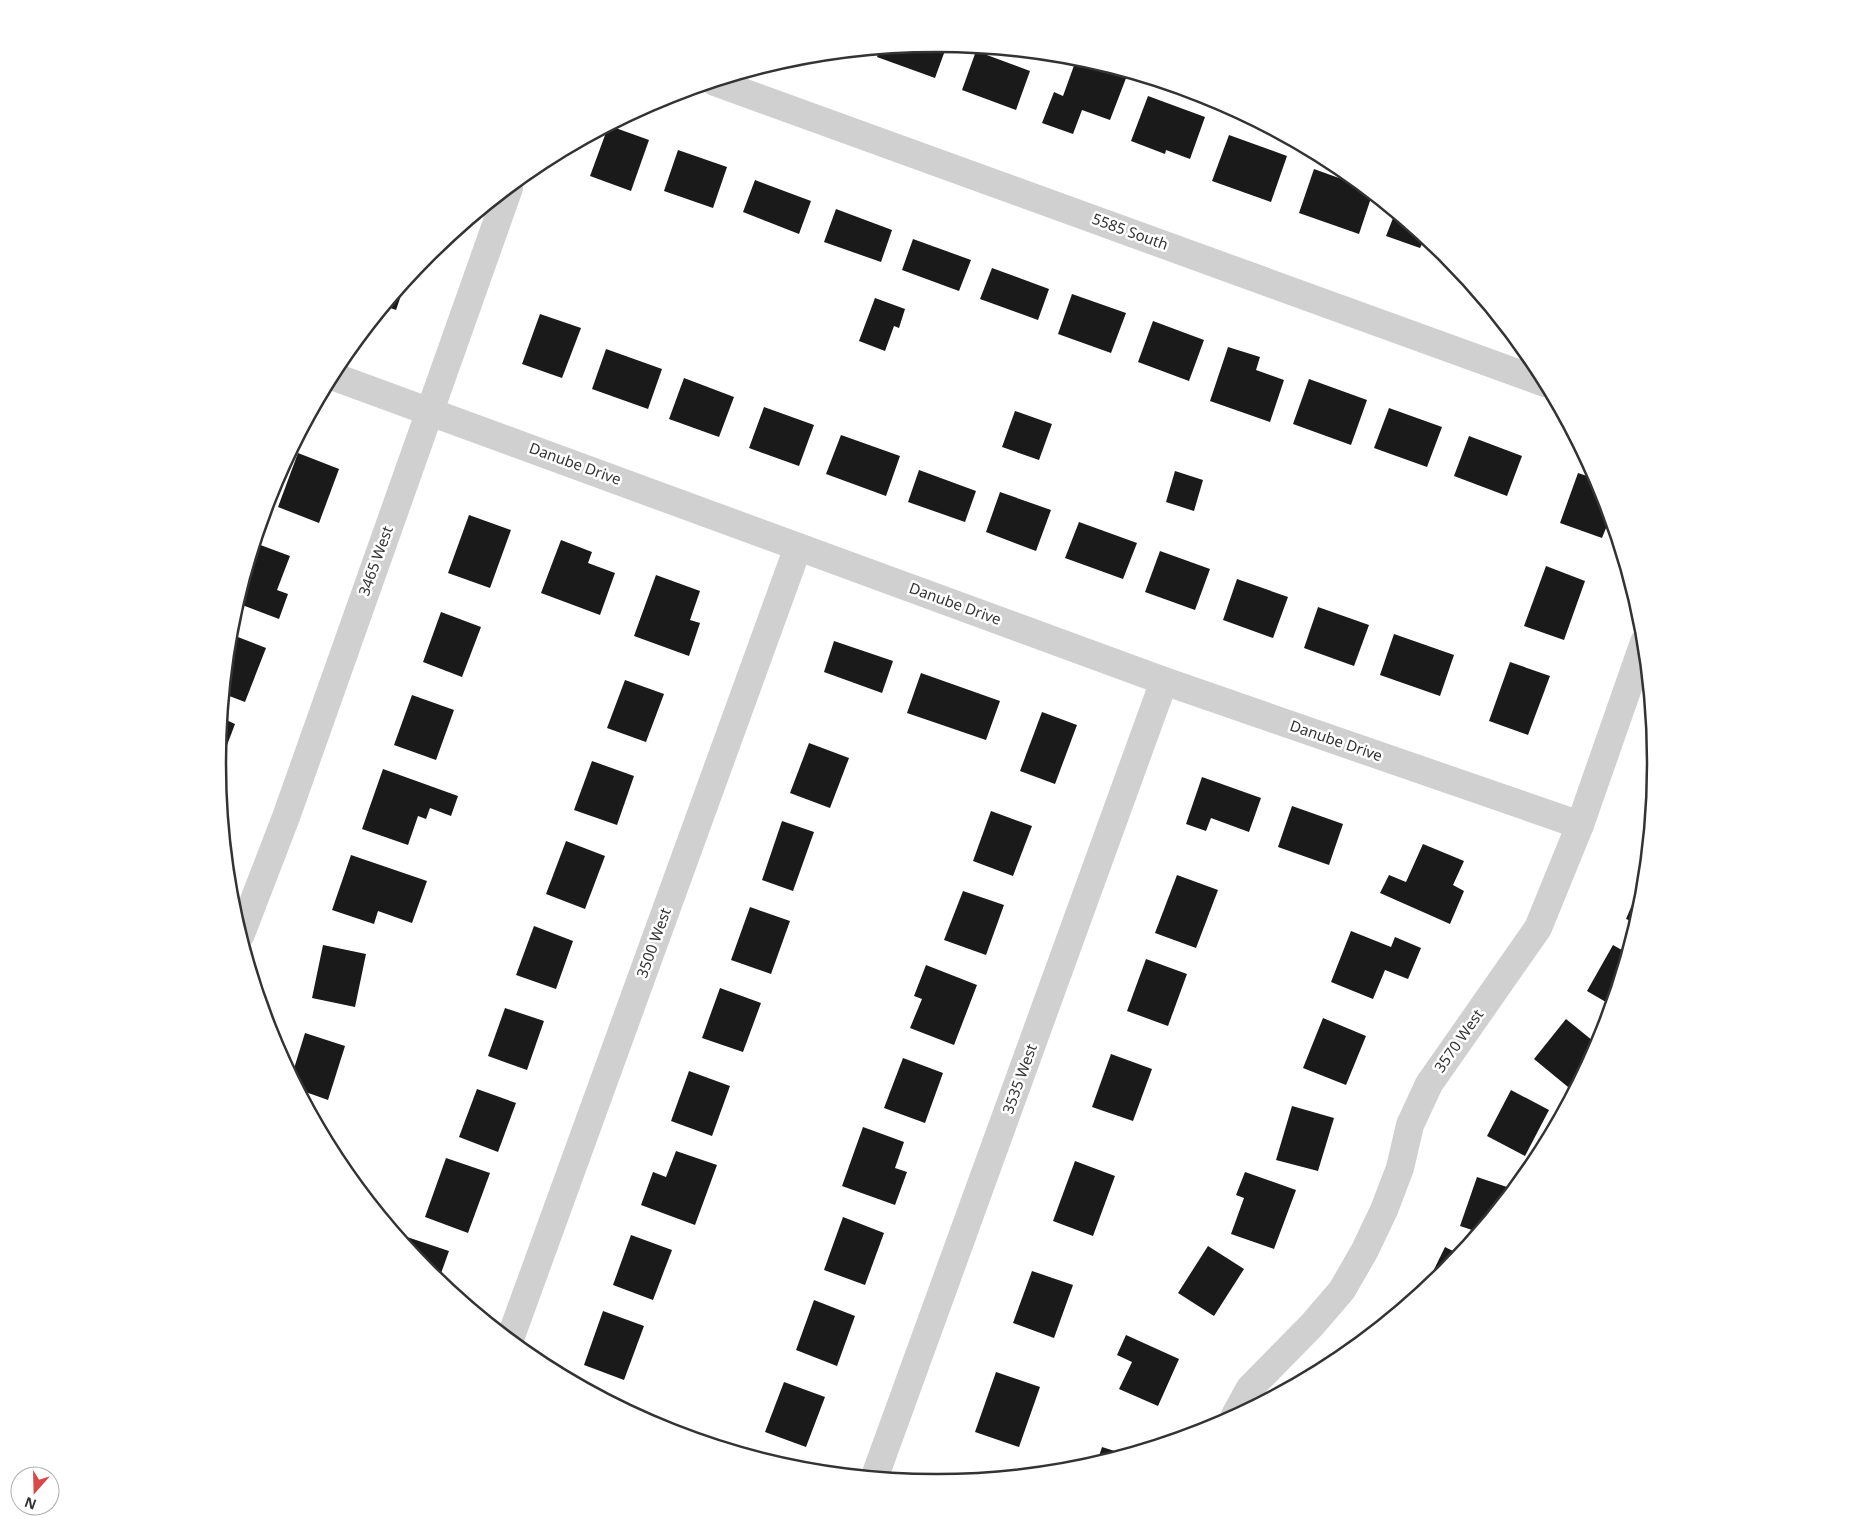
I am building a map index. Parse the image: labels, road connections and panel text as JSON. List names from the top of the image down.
{
  "streets": {
    "street": [
      "5585 South",
      "Danube Drive",
      "3465 West",
      "3500 West",
      "3570 West",
      "3535 West"
    ]
  },
  "crossings": [
    ["Danube Drive", "3465 West"],
    ["Danube Drive", "3500 West"],
    ["Danube Drive", "3570 West"],
    ["Danube Drive", "3535 West"]
  ],
  "north": "bottom"
}
